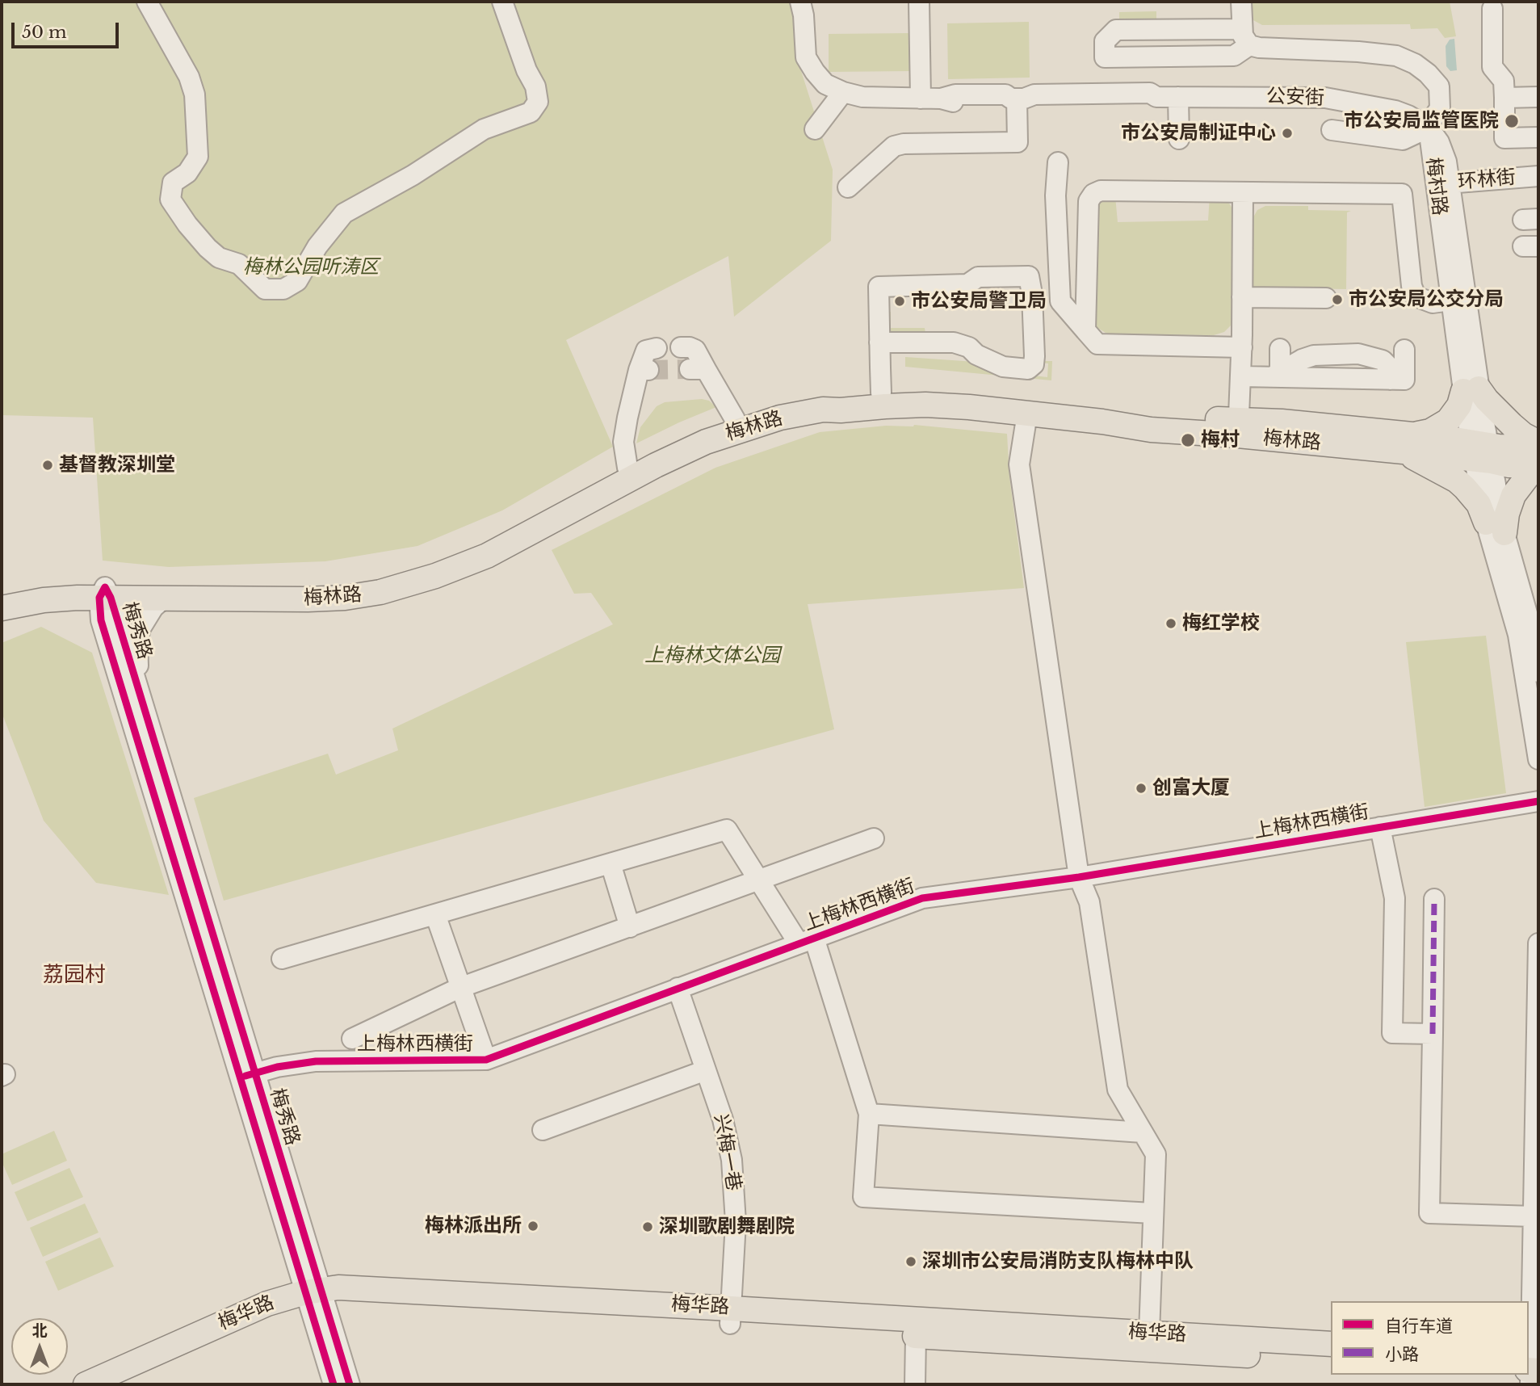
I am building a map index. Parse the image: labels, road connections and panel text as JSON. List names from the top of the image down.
{
  "streets": {
    "main road": ["梅林路", "梅华路"],
    "street": [
      "公安街",
      "环林街",
      "梅村路",
      "梅秀路",
      "上梅林西横街",
      "兴梅一巷"
    ]
  },
  "crossings": [
    ["公安街", "梅村路"],
    ["环林街", "梅村路"],
    ["梅村路", "梅林路"],
    ["梅林路", "梅秀路"],
    ["梅秀路", "上梅林西横街"],
    ["梅秀路", "梅华路"],
    ["上梅林西横街", "兴梅一巷"],
    ["兴梅一巷", "梅华路"]
  ],
  "districts": ["荔园村"],
  "parks": ["梅林公园听涛区", "上梅林文体公园"],
  "places": [
    "市公安局监管医院",
    "市公安局制证中心",
    "市公安局公交分局",
    "市公安局警卫局",
    "梅村",
    "基督教深圳堂",
    "梅红学校",
    "创富大厦",
    "梅林派出所",
    "深圳歌剧舞剧院",
    "深圳市公安局消防支队梅林中队"
  ],
  "legend": ["自行车道", "小路"],
  "scale_bar": "50 m",
  "north": "top"
}
